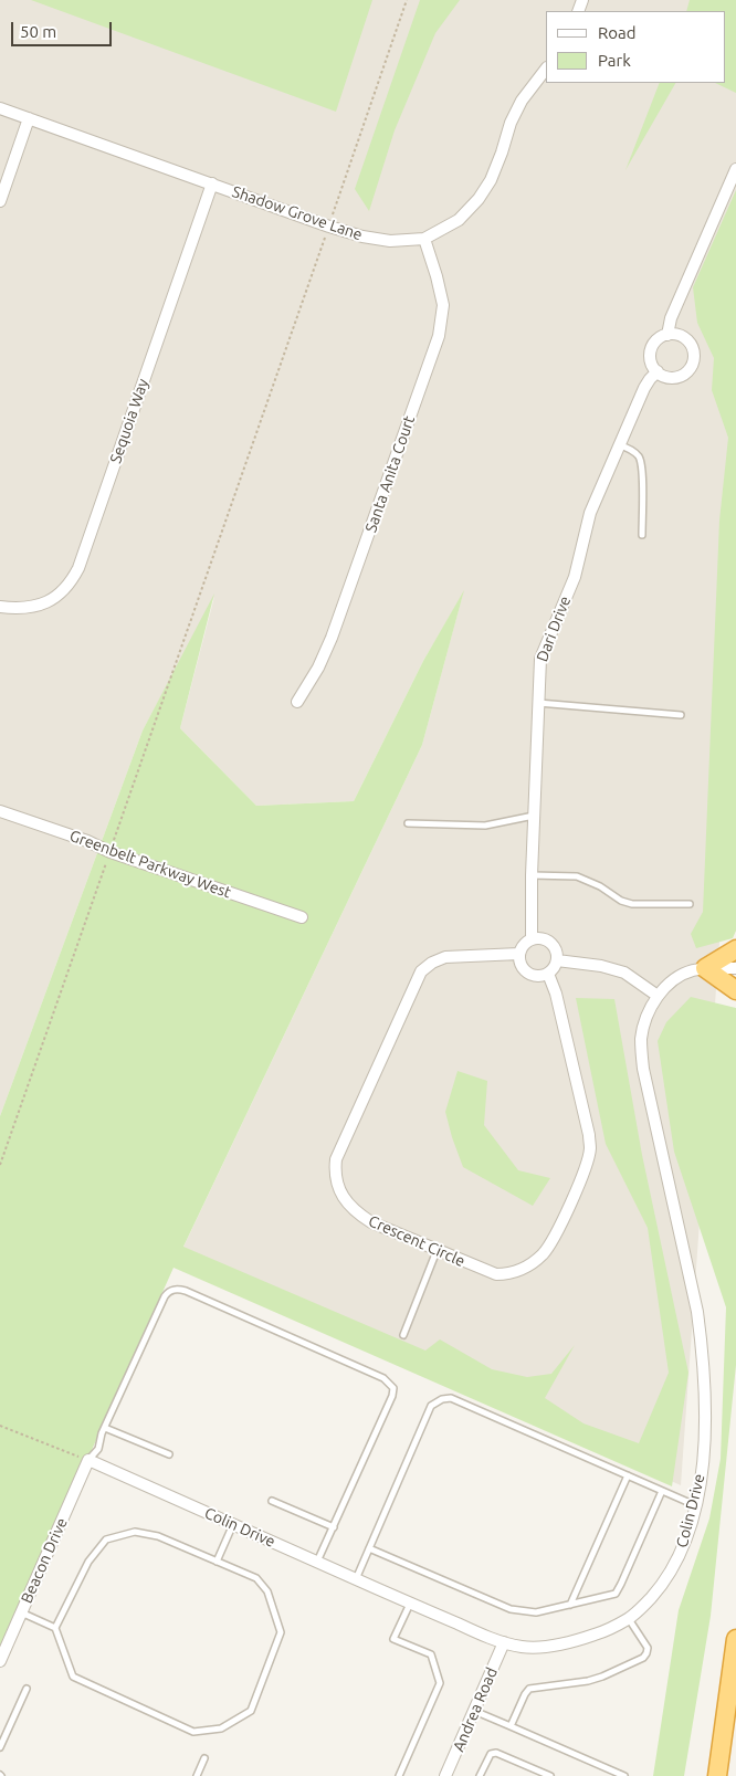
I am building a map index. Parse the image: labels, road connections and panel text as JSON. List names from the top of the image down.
{
  "streets": {
    "street": [
      "Shadow Grove Lane",
      "Sequoia Way",
      "Santa Anita Court",
      "Dari Drive",
      "Greenbelt Parkway West",
      "Crescent Circle",
      "Colin Drive",
      "Beacon Drive",
      "Andrea Road"
    ]
  },
  "crossings": [
    ["Shadow Grove Lane", "Sequoia Way"],
    ["Shadow Grove Lane", "Santa Anita Court"],
    ["Dari Drive", "Crescent Circle"],
    ["Colin Drive", "Beacon Drive"],
    ["Colin Drive", "Andrea Road"]
  ],
  "legend": ["Road", "Park"],
  "scale_bar": "50 m"
}
